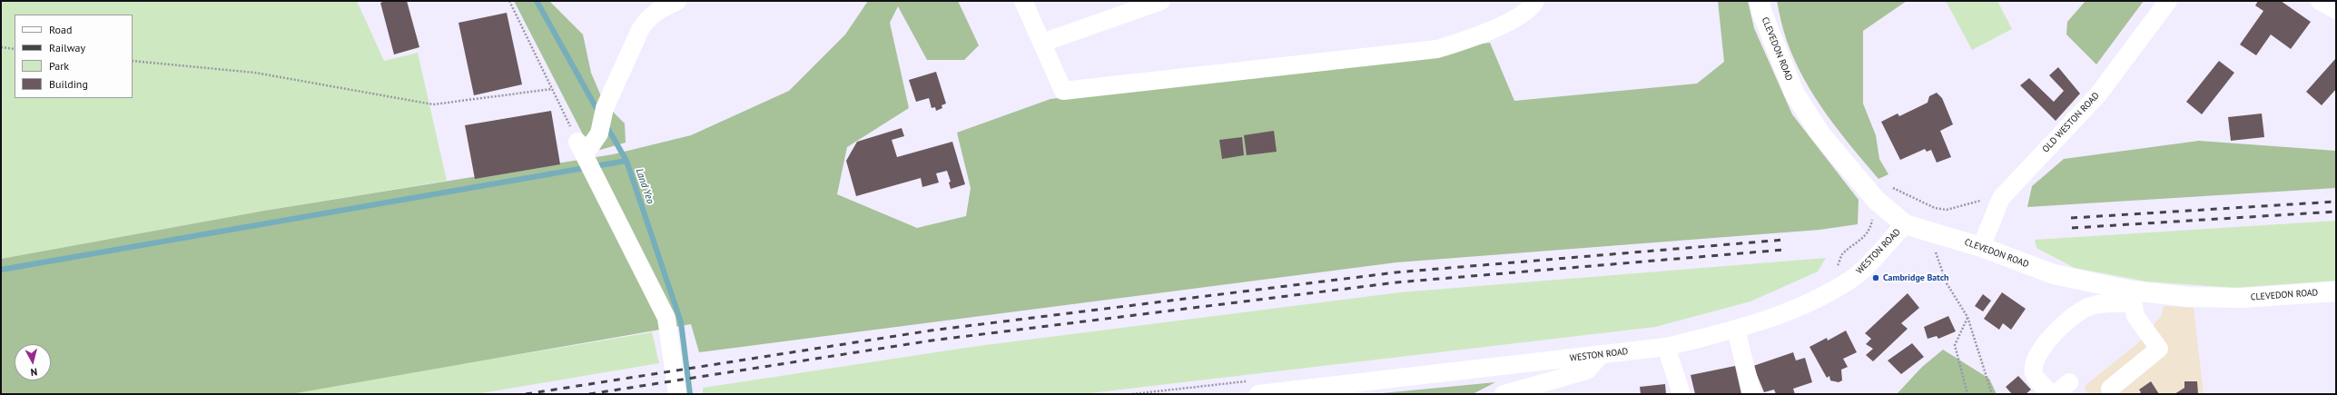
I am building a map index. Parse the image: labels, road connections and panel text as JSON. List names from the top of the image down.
{
  "streets": {
    "main road": ["CLEVEDON ROAD"],
    "street": ["OLD WESTON ROAD", "WESTON ROAD"]
  },
  "crossings": [
    ["CLEVEDON ROAD", "OLD WESTON ROAD"],
    ["CLEVEDON ROAD", "WESTON ROAD"]
  ],
  "water": ["Land Yeo"],
  "places": ["Cambridge Batch"],
  "legend": [
    "Road",
    "Railway",
    "Park",
    "Building"
  ],
  "north": "bottom"
}
